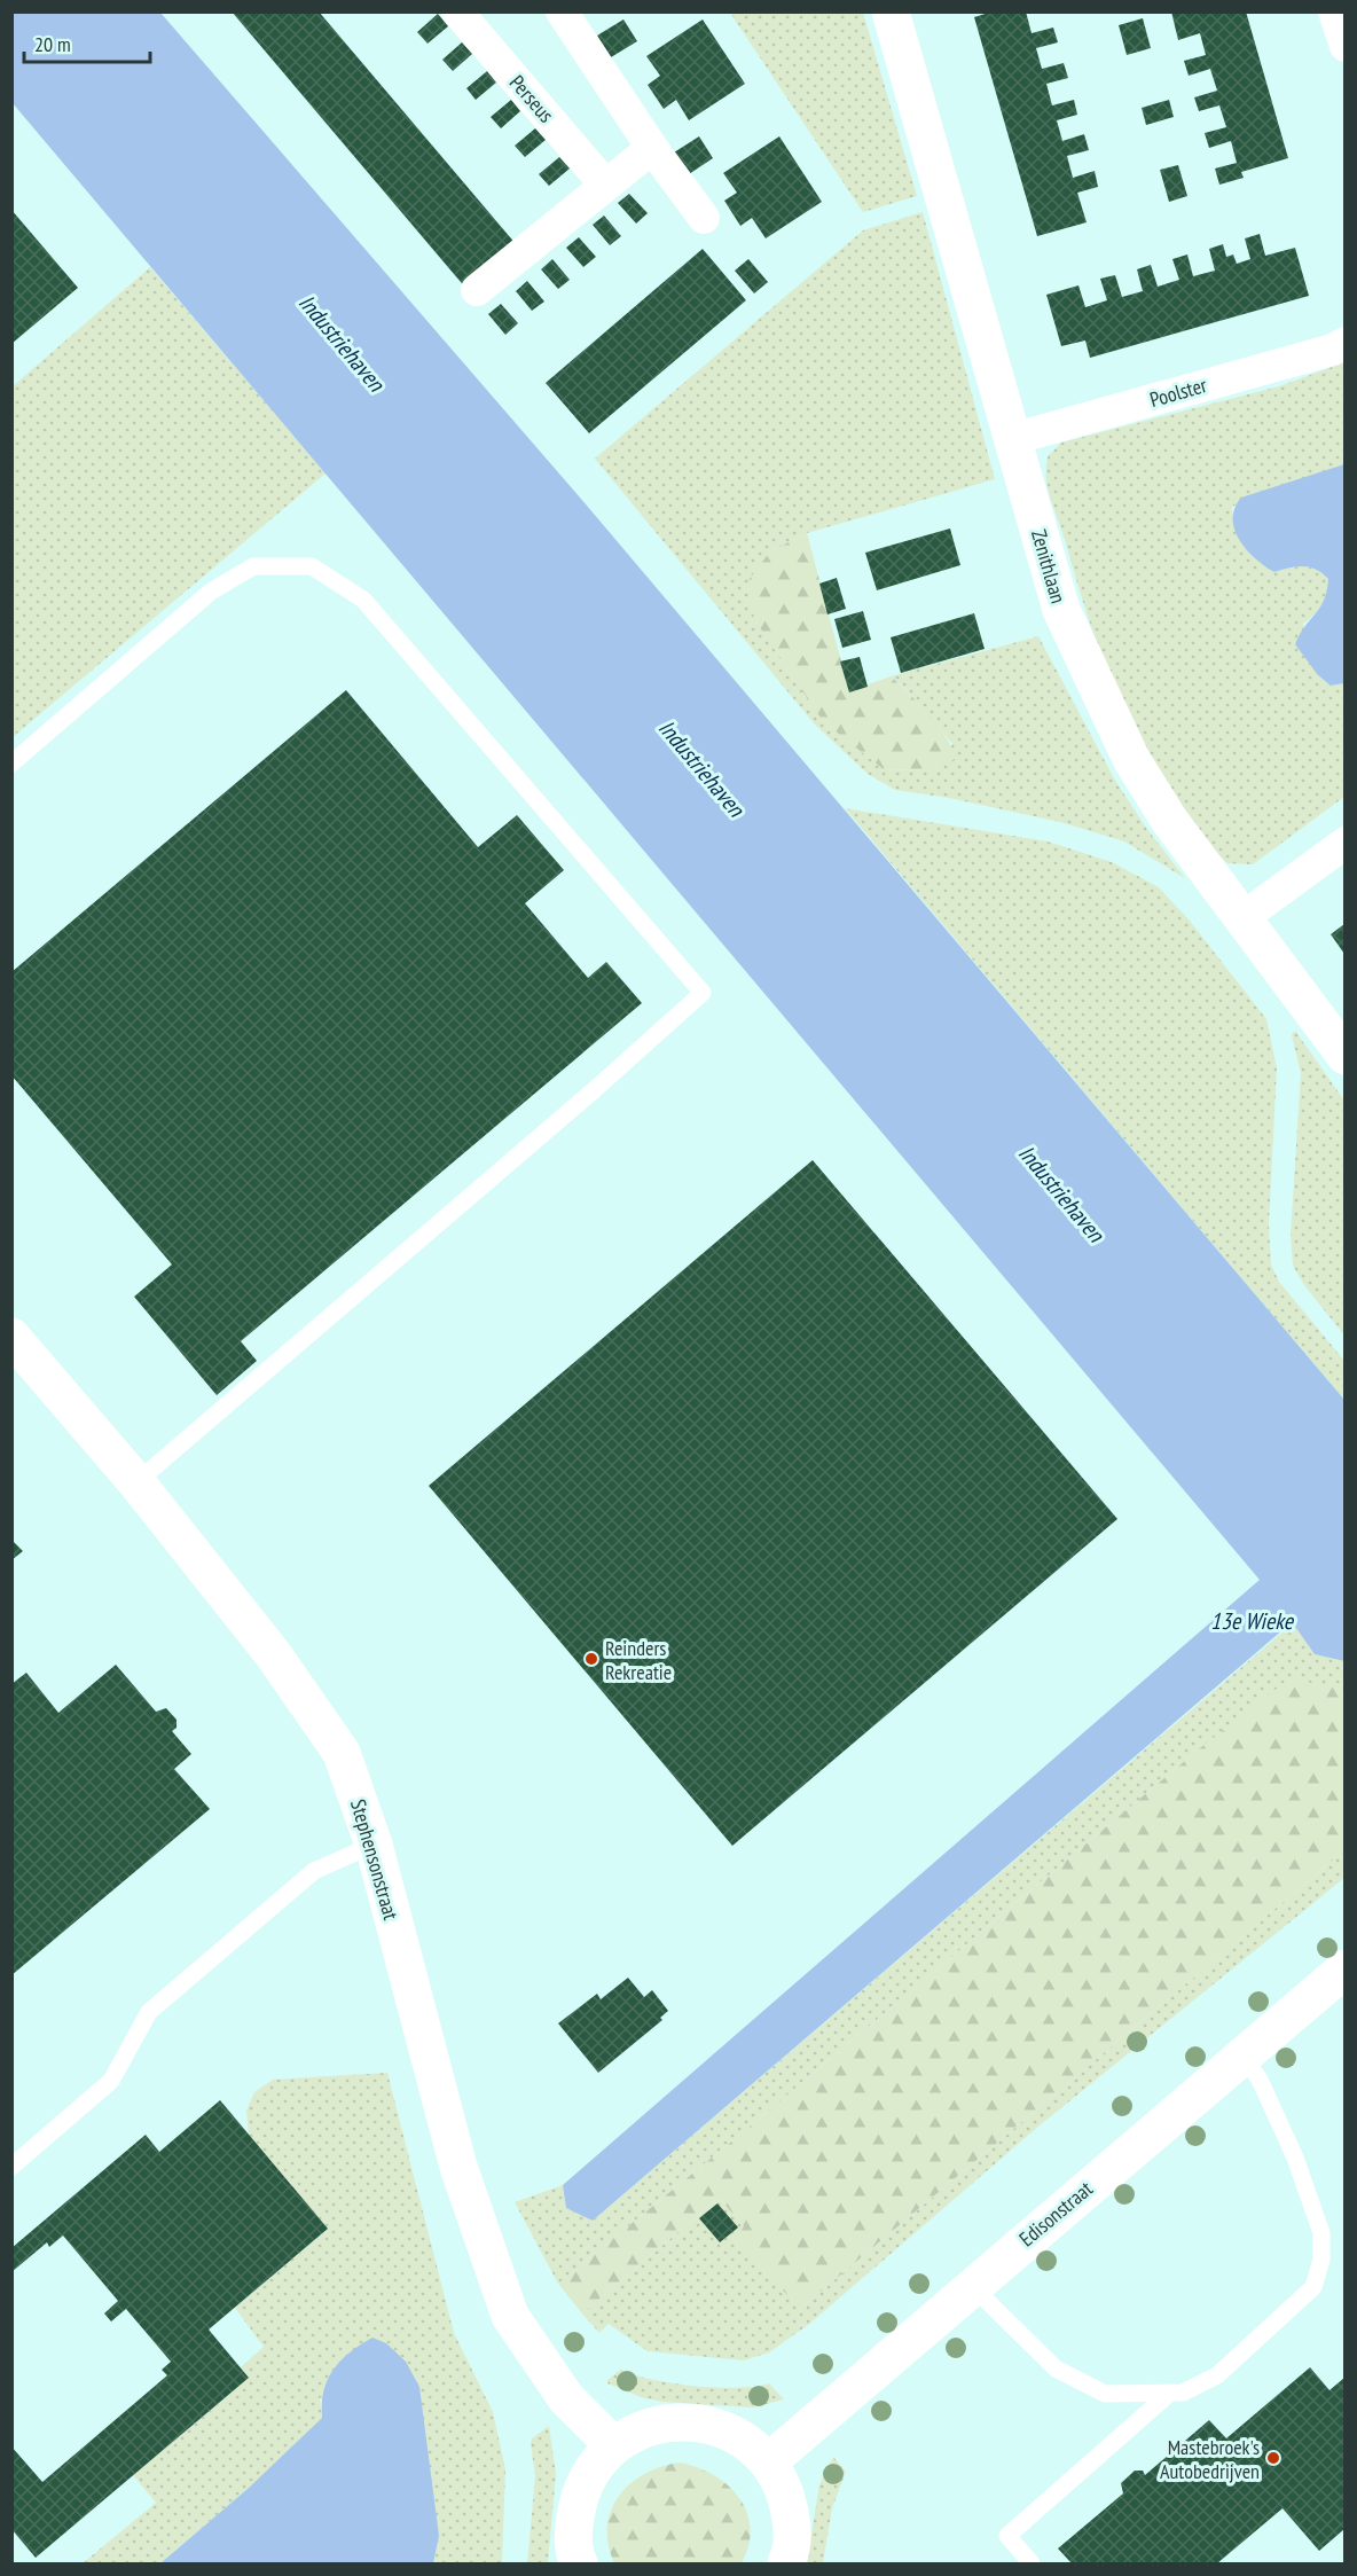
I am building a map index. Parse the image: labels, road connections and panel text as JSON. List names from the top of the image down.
{
  "streets": {
    "street": [
      "Perseus",
      "Poolster",
      "Zenithlaan",
      "Stephensonstraat",
      "Edisonstraat"
    ]
  },
  "crossings": [
    ["Poolster", "Zenithlaan"]
  ],
  "water": ["Industriehaven", "13e Wieke"],
  "places": ["Reinders Rekreatie", "Mastebroek's Autobedrijven"],
  "scale_bar": "20 m"
}
